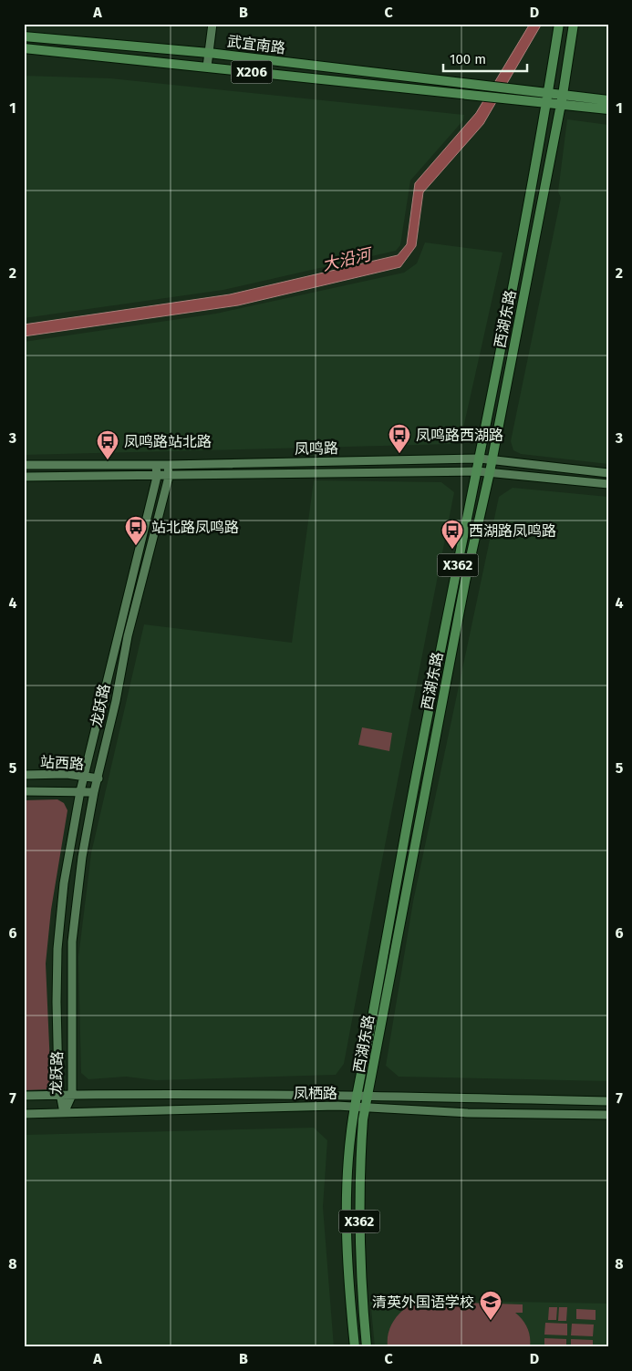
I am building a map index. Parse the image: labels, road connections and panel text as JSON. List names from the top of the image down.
{
  "streets": {
    "main road": [
      "武宜南路",
      "X206",
      "西湖东路",
      "X362"
    ],
    "street": [
      "凤鸣路",
      "龙跃路",
      "站西路",
      "凤栖路"
    ]
  },
  "crossings": [
    ["武宜南路", "X206"],
    ["武宜南路", "西湖东路"],
    ["X206", "西湖东路"],
    ["西湖东路", "凤鸣路"],
    ["西湖东路", "凤栖路"],
    ["凤鸣路", "龙跃路"],
    ["龙跃路", "站西路"],
    ["龙跃路", "凤栖路"]
  ],
  "water": ["大沿河"],
  "places": {
    "bus stop": [
      "凤鸣路西湖路",
      "凤鸣路站北路",
      "站北路凤鸣路",
      "西湖路凤鸣路"
    ],
    "school or university": ["清英外国语学校"]
  },
  "scale_bar": "100 m",
  "grid": {
    "columns": [
      "A",
      "B",
      "C",
      "D"
    ],
    "rows": [
      "1",
      "2",
      "3",
      "4",
      "5",
      "6",
      "7",
      "8"
    ]
  }
}
